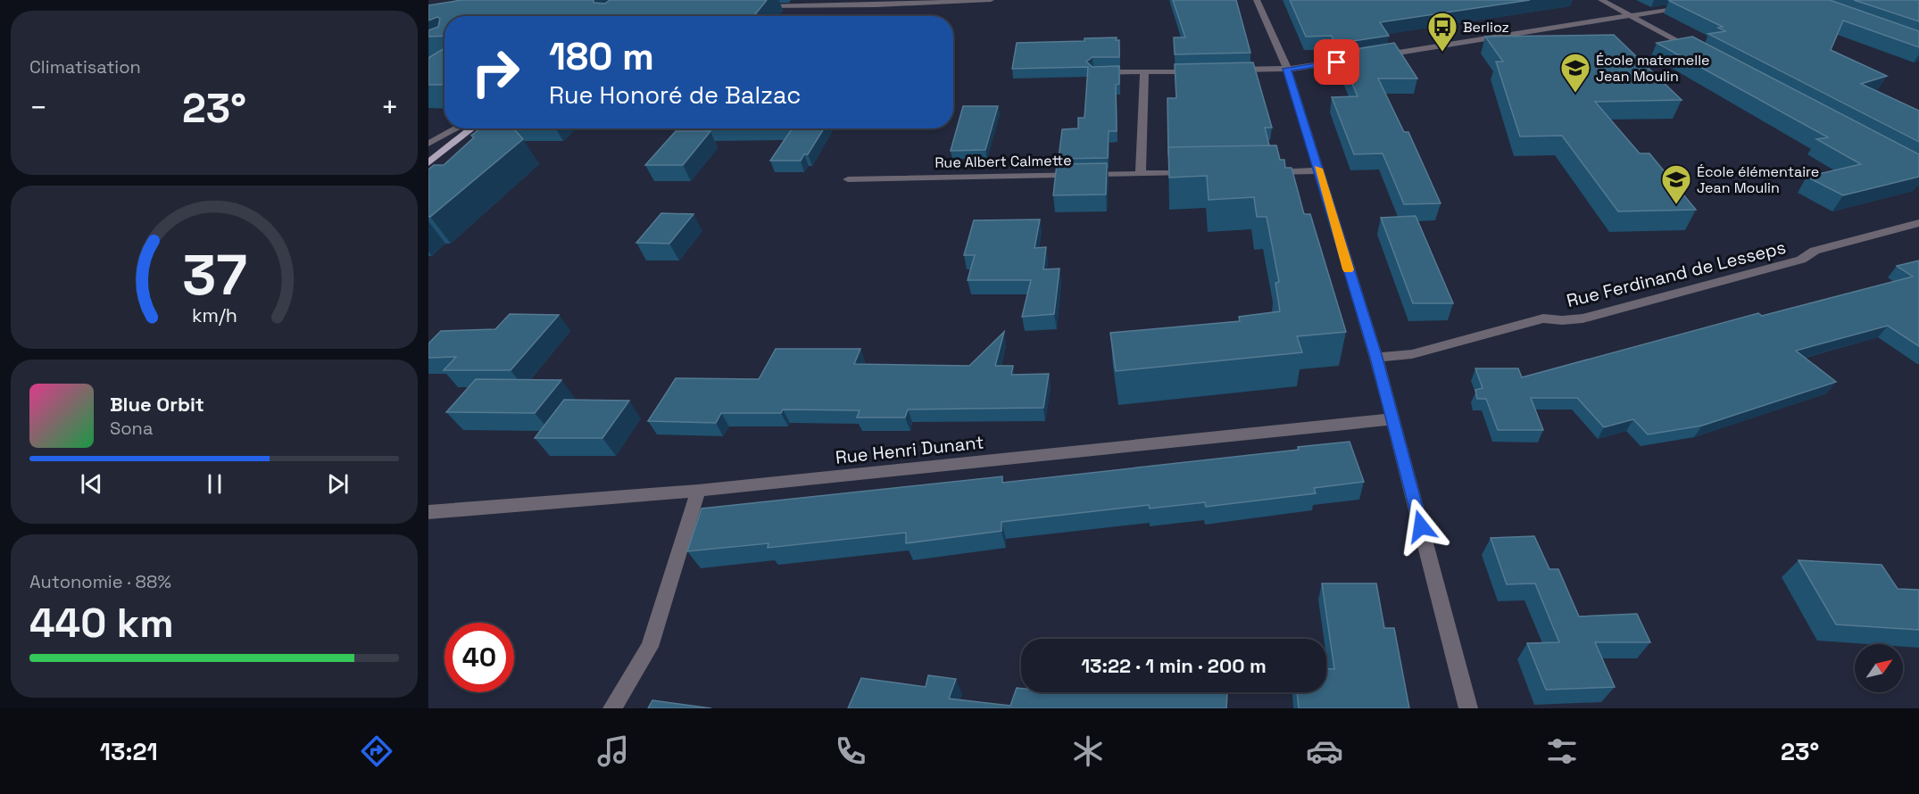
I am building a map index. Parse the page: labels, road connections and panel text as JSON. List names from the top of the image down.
{
  "streets": {
    "street": ["Rue Albert Calmette", "Rue Ferdinand de Lesseps", "Rue Henri Dunant"]
  },
  "places": {
    "bus stop": ["Berlioz"],
    "school or university": ["École maternelle Jean Moulin", "École élémentaire Jean Moulin"]
  },
  "north": "top right",
  "page": {
    "tile": [
      "Climatisation",
      ["Autonomie · 88%", "440 km"]
    ],
    "turn": ["180 m", "Rue Honoré de Balzac"],
    "heat": ["−", "23°", "+"],
    "song": ["Blue Orbit", "Sona"],
    "limit": "40",
    "trip": "13:22 · 1 min · 200 m",
    "tabs": ["13:21", "23°"],
    "gauge": ["37", "km/h"]
  }
}
